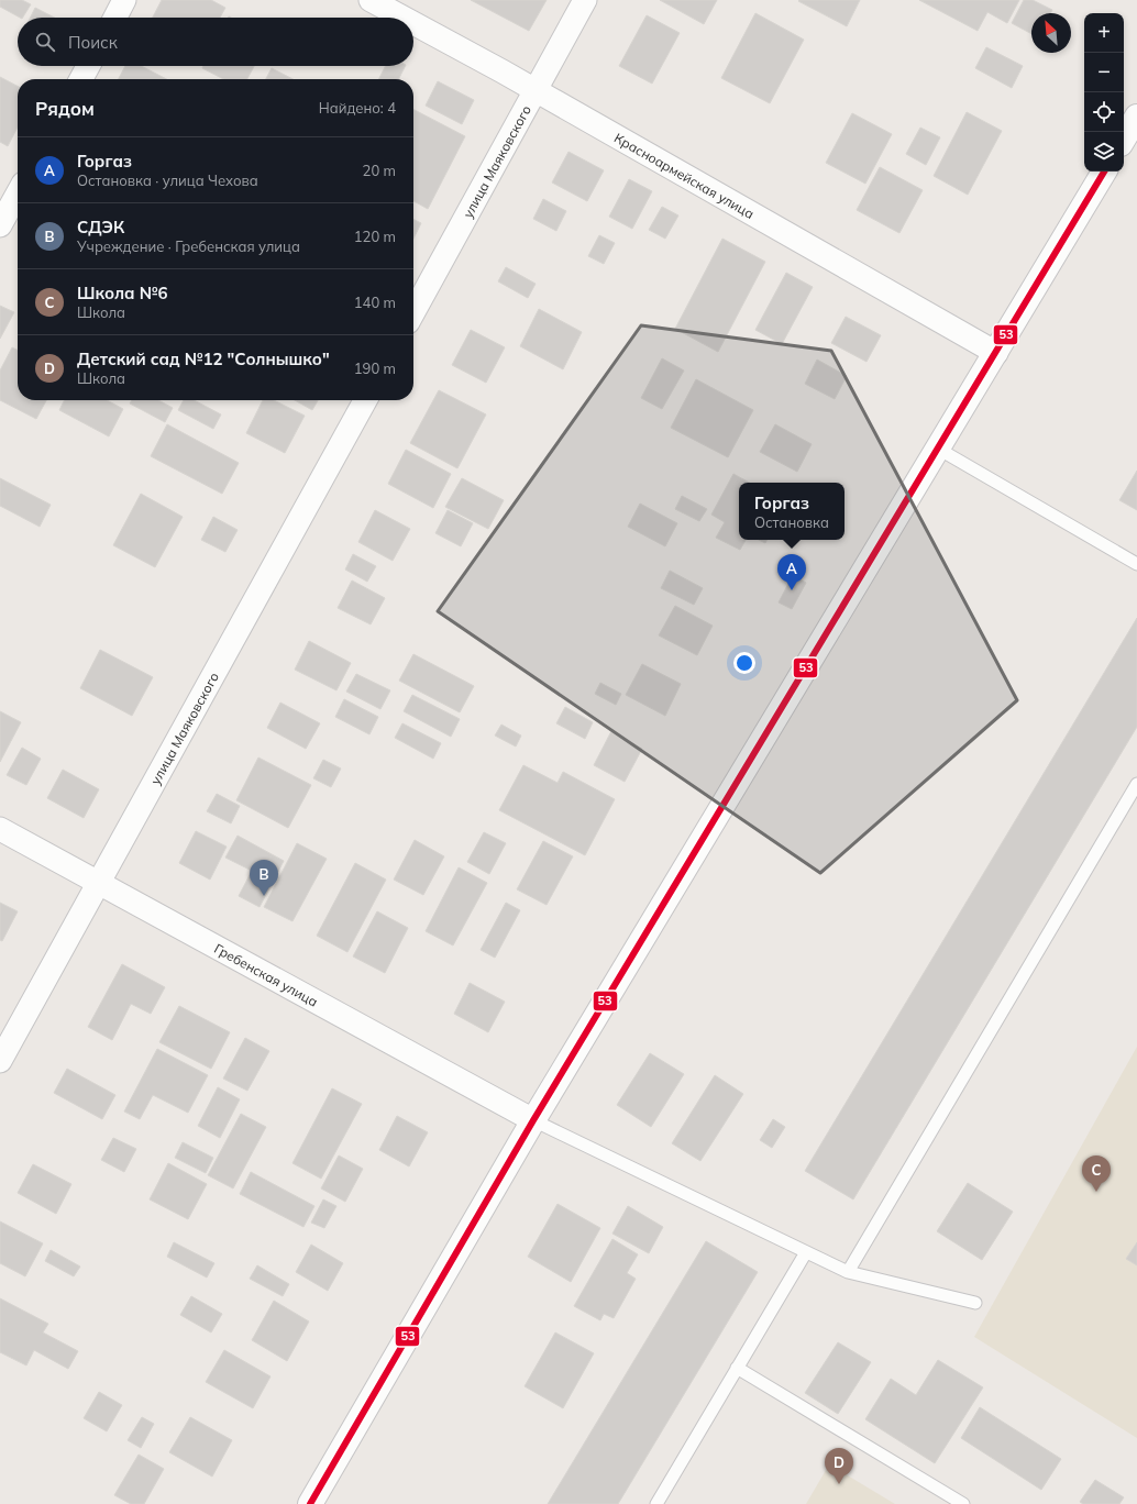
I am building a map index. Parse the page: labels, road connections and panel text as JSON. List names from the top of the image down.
{
  "streets": {
    "street": ["улица Маяковского", "Красноармейская улица", "Гребенская улица"]
  },
  "crossings": [
    ["улица Маяковского", "Красноармейская улица"],
    ["улица Маяковского", "Гребенская улица"]
  ],
  "lines": ["transit line 53"],
  "north": "top left",
  "page": {
    "map_buttons": ["+", "−"],
    "search": "Поиск",
    "heading": ["Рядом", "Найдено: 4"],
    "list": [
      {
        "mark": "A",
        "name": "Горгаз",
        "note": "Остановка · улица Чехова",
        "value": "20 m"
      },
      {
        "mark": "B",
        "name": "СДЭК",
        "note": "Учреждение · Гребенская улица",
        "value": "120 m"
      },
      {
        "mark": "C",
        "name": "Школа №6",
        "note": "Школа",
        "value": "140 m"
      },
      {
        "mark": "D",
        "name": "Детский сад №12 \"Солнышко\"",
        "note": "Школа",
        "value": "190 m"
      }
    ],
    "popup": ["Горгаз", "Остановка"],
    "pins": [
      "A",
      "B",
      "C",
      "D"
    ]
  }
}
